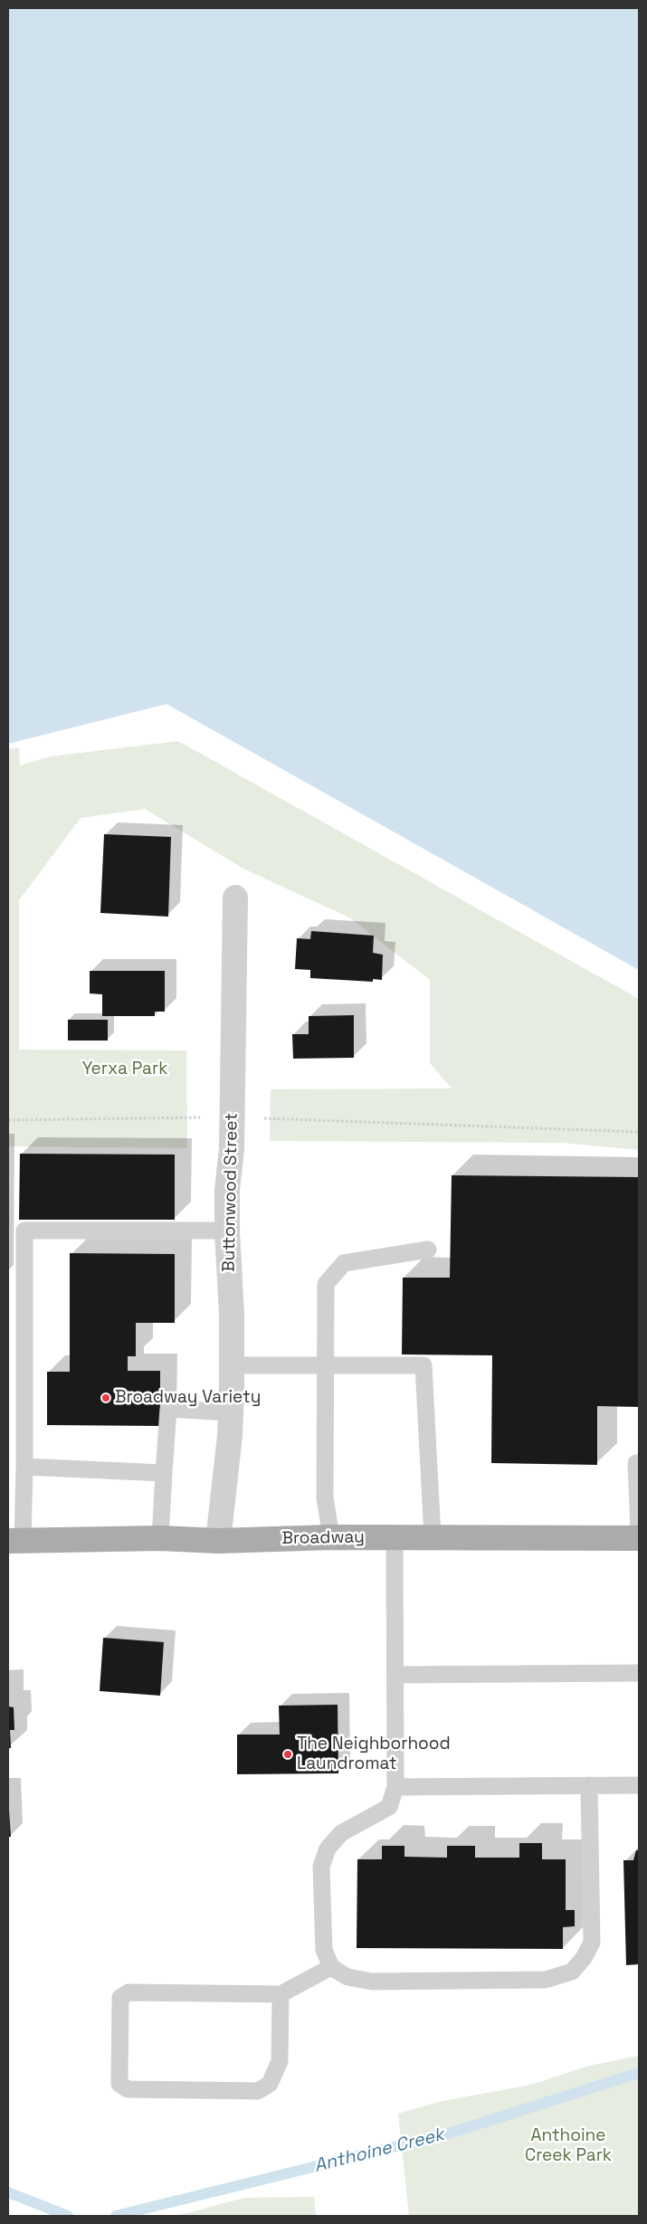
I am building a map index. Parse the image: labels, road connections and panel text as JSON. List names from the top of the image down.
{
  "streets": {
    "main road": ["Broadway"],
    "street": ["Buttonwood Street"]
  },
  "crossings": [
    ["Buttonwood Street", "Broadway"]
  ],
  "water": ["Anthoine Creek"],
  "parks": ["Yerxa Park", "Anthoine Creek Park"],
  "places": ["Broadway Variety", "The Neighborhood Laundromat"]
}
